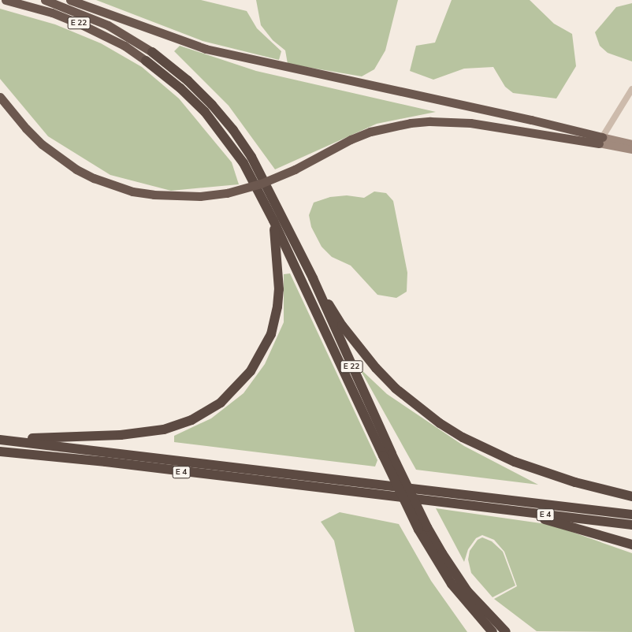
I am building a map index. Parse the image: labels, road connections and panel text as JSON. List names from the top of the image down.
{
  "streets": {
    "highway": ["E 22", "E 4"]
  }
}
